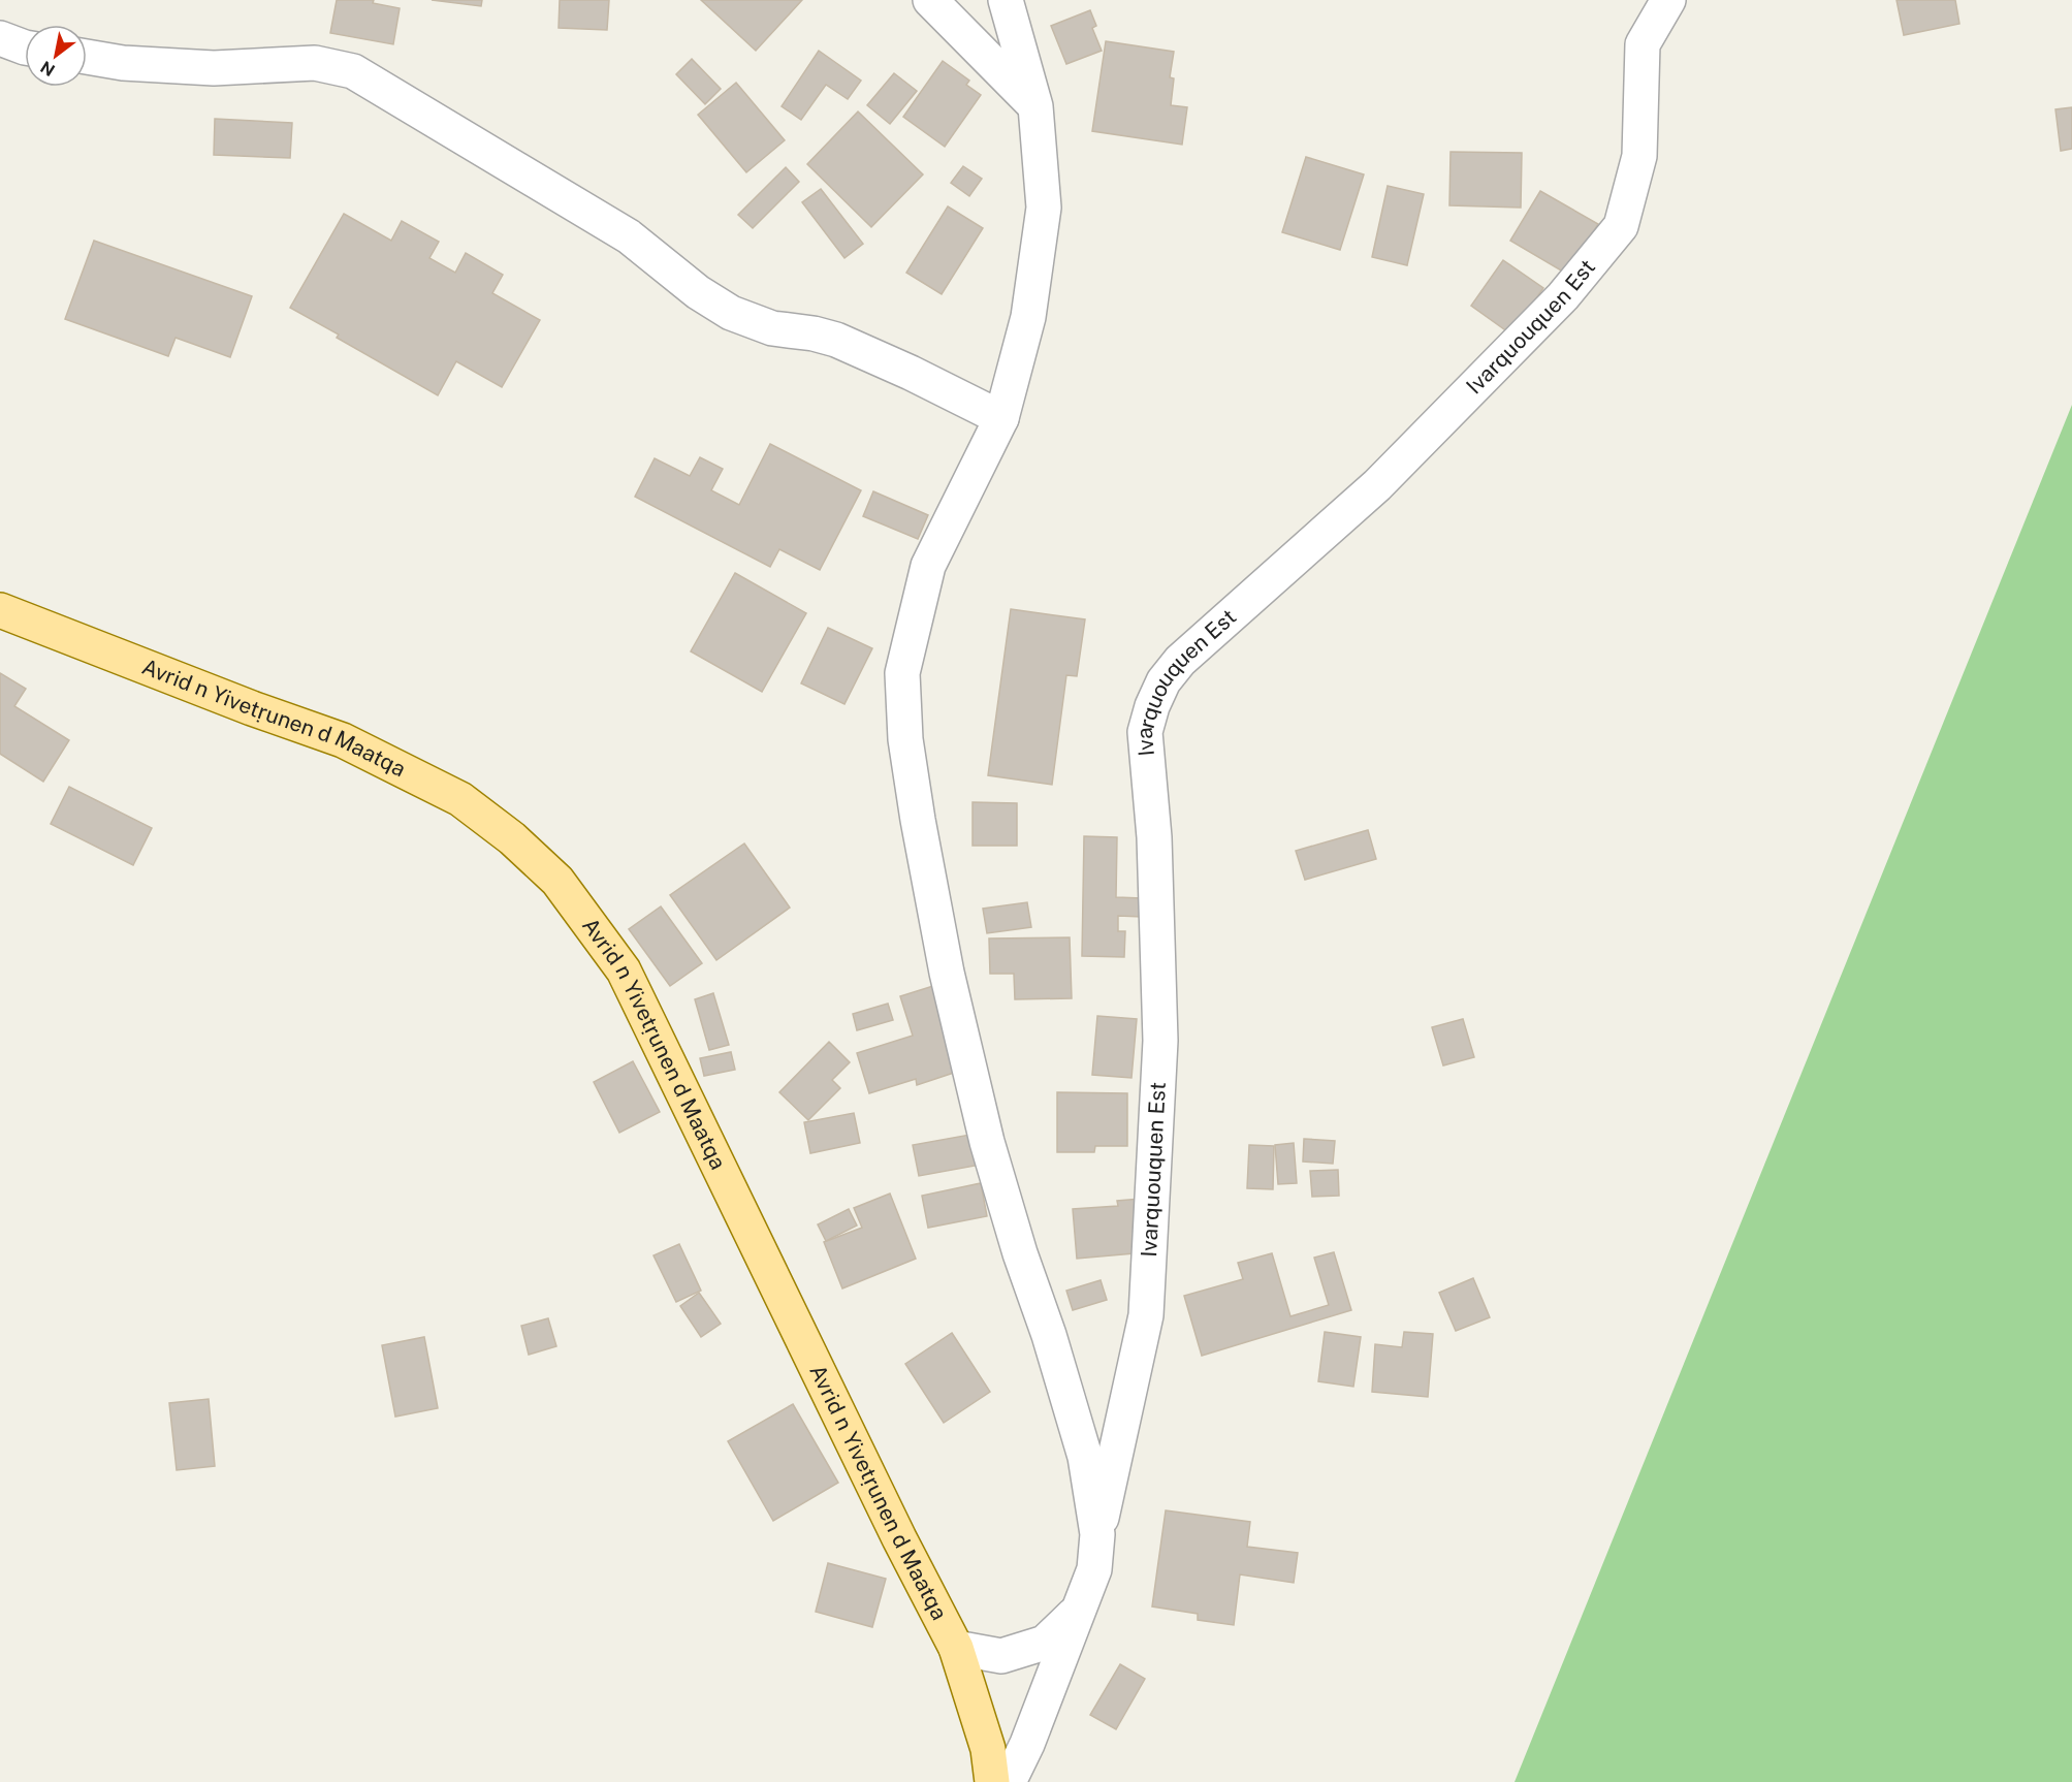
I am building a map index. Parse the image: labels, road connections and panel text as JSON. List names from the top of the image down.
{
  "streets": {
    "main road": ["Avrid n Yivetṛunen d Maatqa"],
    "street": ["Ivarquouquen Est"]
  },
  "north": "bottom left"
}
